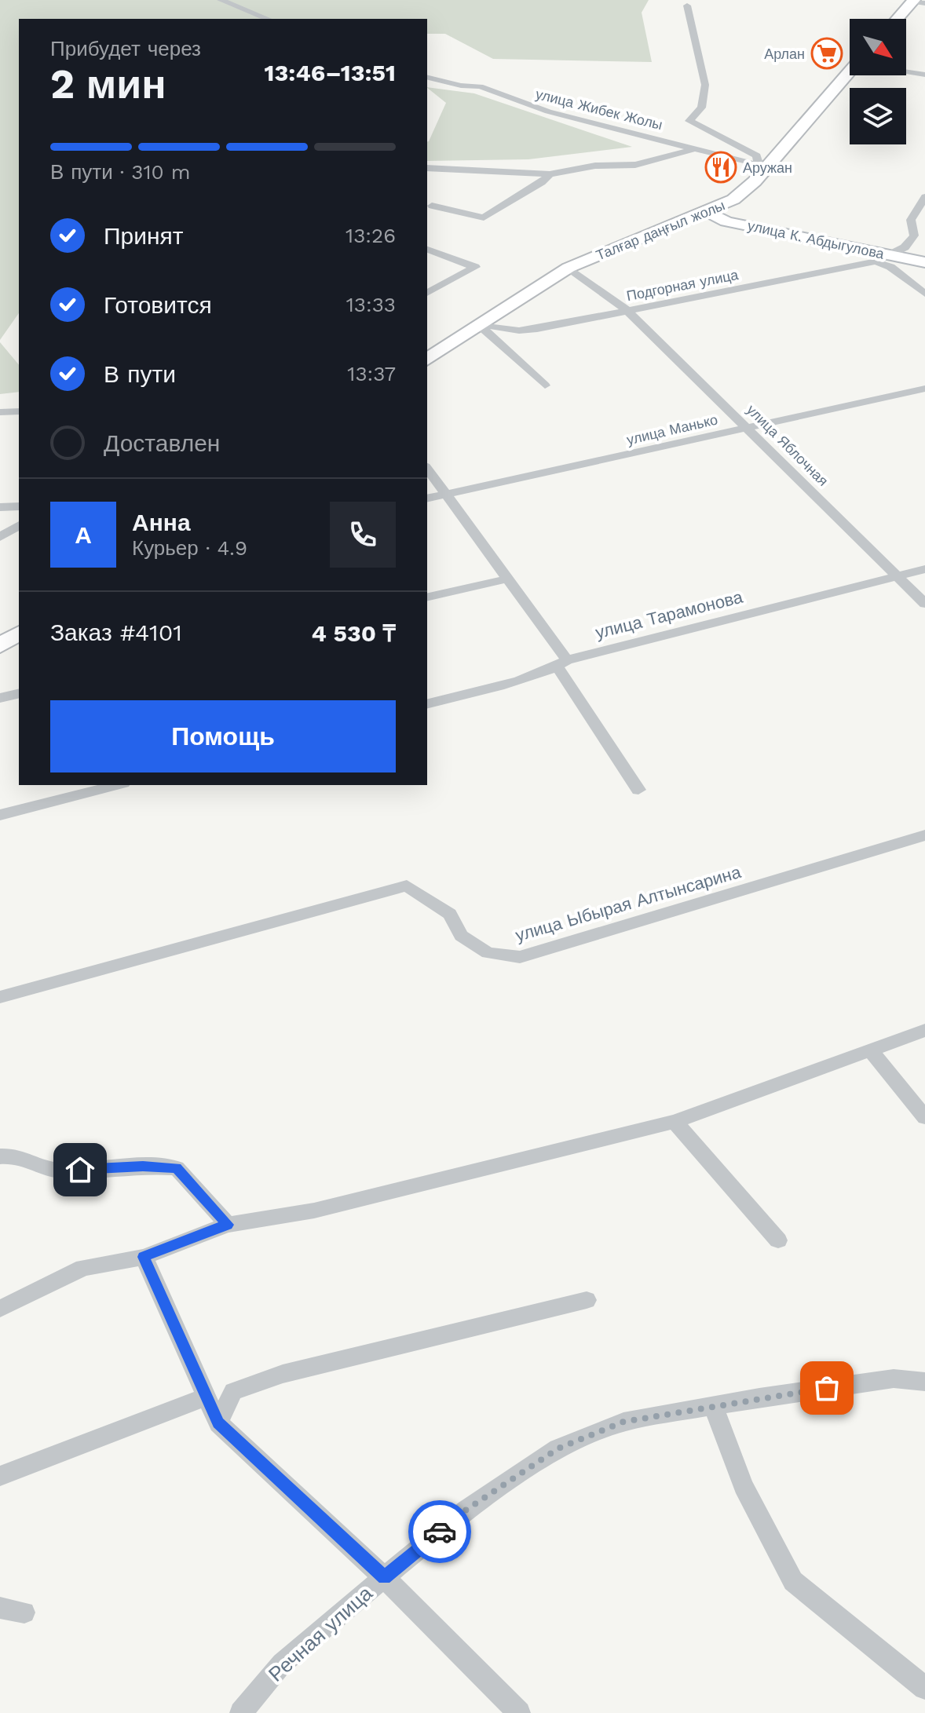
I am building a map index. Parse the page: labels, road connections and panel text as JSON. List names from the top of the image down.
{
  "streets": {
    "main road": ["Талғар даңғыл жолы"],
    "street": [
      "улица Жибек Жолы",
      "улица К. Абдыгулова",
      "Подгорная улица",
      "улица Манько",
      "улица Яблочная",
      "улица Тарамонова",
      "улица Ыбырая Алтынсарина",
      "Речная улица"
    ]
  },
  "crossings": [
    ["улица Жибек Жолы", "Талғар даңғыл жолы"],
    ["Талғар даңғыл жолы", "улица К. Абдыгулова"],
    ["Талғар даңғыл жолы", "Подгорная улица"],
    ["Талғар даңғыл жолы", "улица Яблочная"],
    ["улица К. Абдыгулова", "Подгорная улица"],
    ["Подгорная улица", "улица Яблочная"],
    ["улица Манько", "улица Яблочная"],
    ["улица Яблочная", "улица Тарамонова"]
  ],
  "places": {
    "supermarket": ["Арлан"],
    "restaurant": ["Аружан"]
  },
  "north": "bottom right",
  "page": {
    "heading": ["2 мин", "Прибудет через", "13:46–13:51"],
    "panel": [
      "Анна",
      "Курьер · 4.9",
      "Заказ #4101",
      "4 530 ₸"
    ],
    "bar": "В пути · 310 m",
    "list": [
      ["Принят", "13:26"],
      ["Готовится", "13:33"],
      ["В пути", "13:37"],
      "Доставлен"
    ],
    "round": "А",
    "buttons": "Помощь"
  }
}
